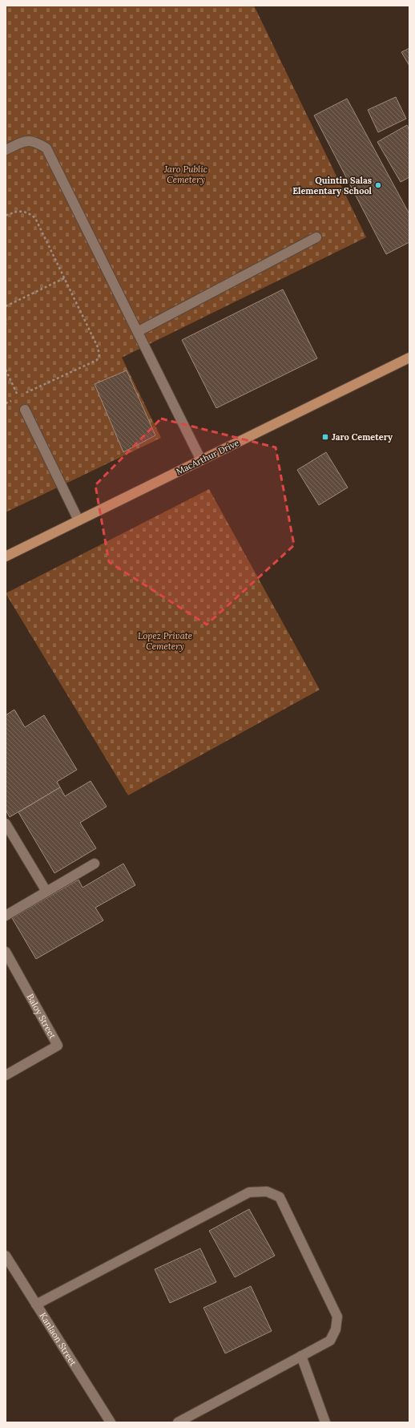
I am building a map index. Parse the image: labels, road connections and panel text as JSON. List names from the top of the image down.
{
  "streets": {
    "main road": ["MacArthur Drive"],
    "street": ["Baloy Street", "Kanlaon Street"]
  },
  "parks": ["Jaro Public Cemetery", "Lopez Private Cemetery"],
  "places": {
    "other": ["Quintin Salas Elementary School"],
    "transit": ["Jaro Cemetery"]
  }
}
